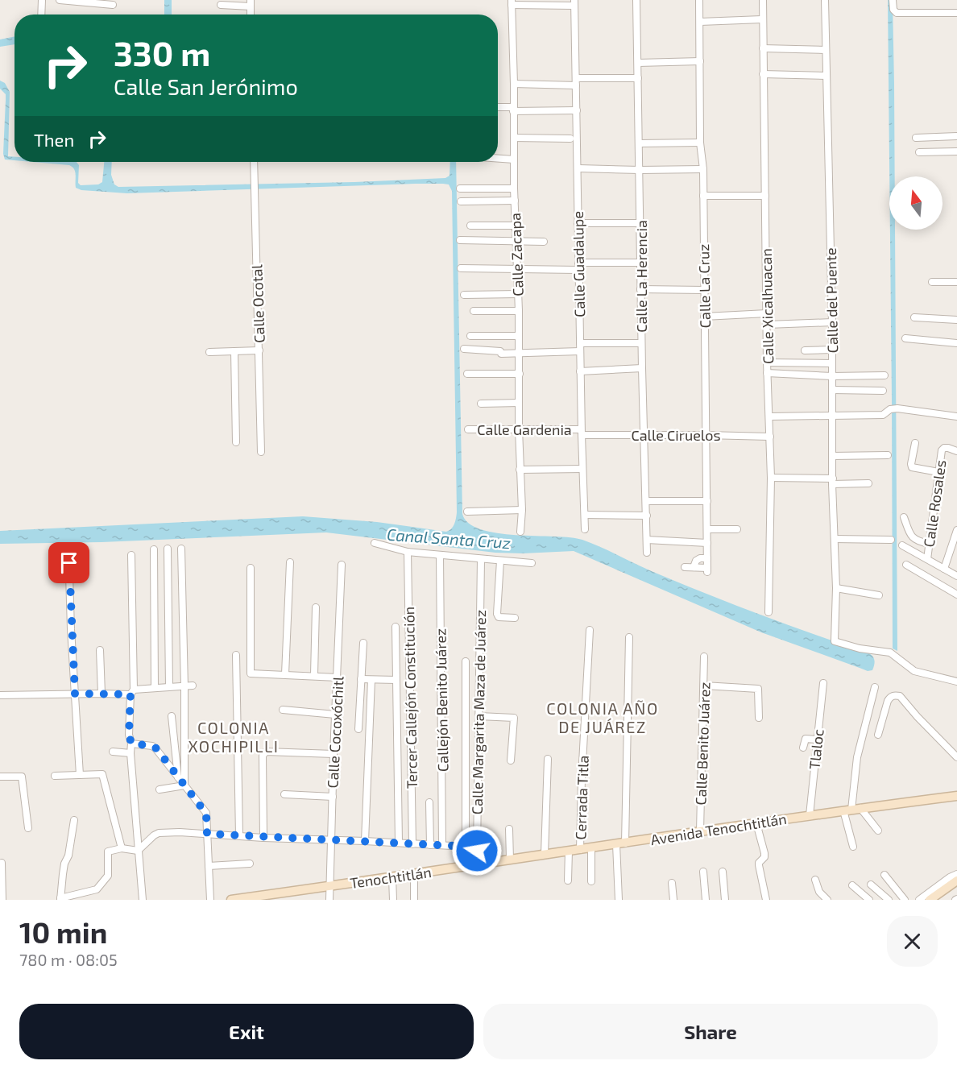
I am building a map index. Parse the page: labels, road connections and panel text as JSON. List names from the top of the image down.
{
  "streets": {
    "main road": ["Avenida Tenochtitlán", "Tenochtitlán"],
    "street": [
      "Calle Zacapa",
      "Calle Guadalupe",
      "Calle La Herencia",
      "Calle La Cruz",
      "Calle del Puente",
      "Calle Ocotal",
      "Calle Xicalhuacan",
      "Calle Gardenia",
      "Calle Ciruelos",
      "Calle Rosales",
      "Tercer Callejón Constitución",
      "Callejón Benito Juárez",
      "Calle Margarita Maza de Juárez",
      "Calle Cocoxóchitl",
      "Calle Benito Juárez",
      "Tlaloc",
      "Cerrada Titla"
    ]
  },
  "crossings": [
    ["Calle Zacapa", "Calle Gardenia"],
    ["Calle Guadalupe", "Calle Gardenia"],
    ["Calle Guadalupe", "Calle Ciruelos"],
    ["Calle La Herencia", "Calle Ciruelos"],
    ["Calle La Cruz", "Calle Ciruelos"],
    ["Calle Xicalhuacan", "Calle Ciruelos"],
    ["Calle Gardenia", "Calle Ciruelos"],
    ["Calle Margarita Maza de Juárez", "Avenida Tenochtitlán"],
    ["Calle Margarita Maza de Juárez", "Tenochtitlán"],
    ["Calle Cocoxóchitl", "Tenochtitlán"],
    ["Calle Benito Juárez", "Avenida Tenochtitlán"],
    ["Tlaloc", "Avenida Tenochtitlán"],
    ["Cerrada Titla", "Avenida Tenochtitlán"],
    ["Avenida Tenochtitlán", "Tenochtitlán"]
  ],
  "districts": ["COLONIA AÑO DE JUÁREZ", "COLONIA XOCHIPILLI"],
  "water": ["Canal Santa Cruz"],
  "north": "top",
  "page": {
    "turn": ["330 m", "Calle San Jerónimo"],
    "then": "Then",
    "heading": ["10 min", "780 m · 08:05"],
    "buttons": ["Exit", "Share"]
  }
}
